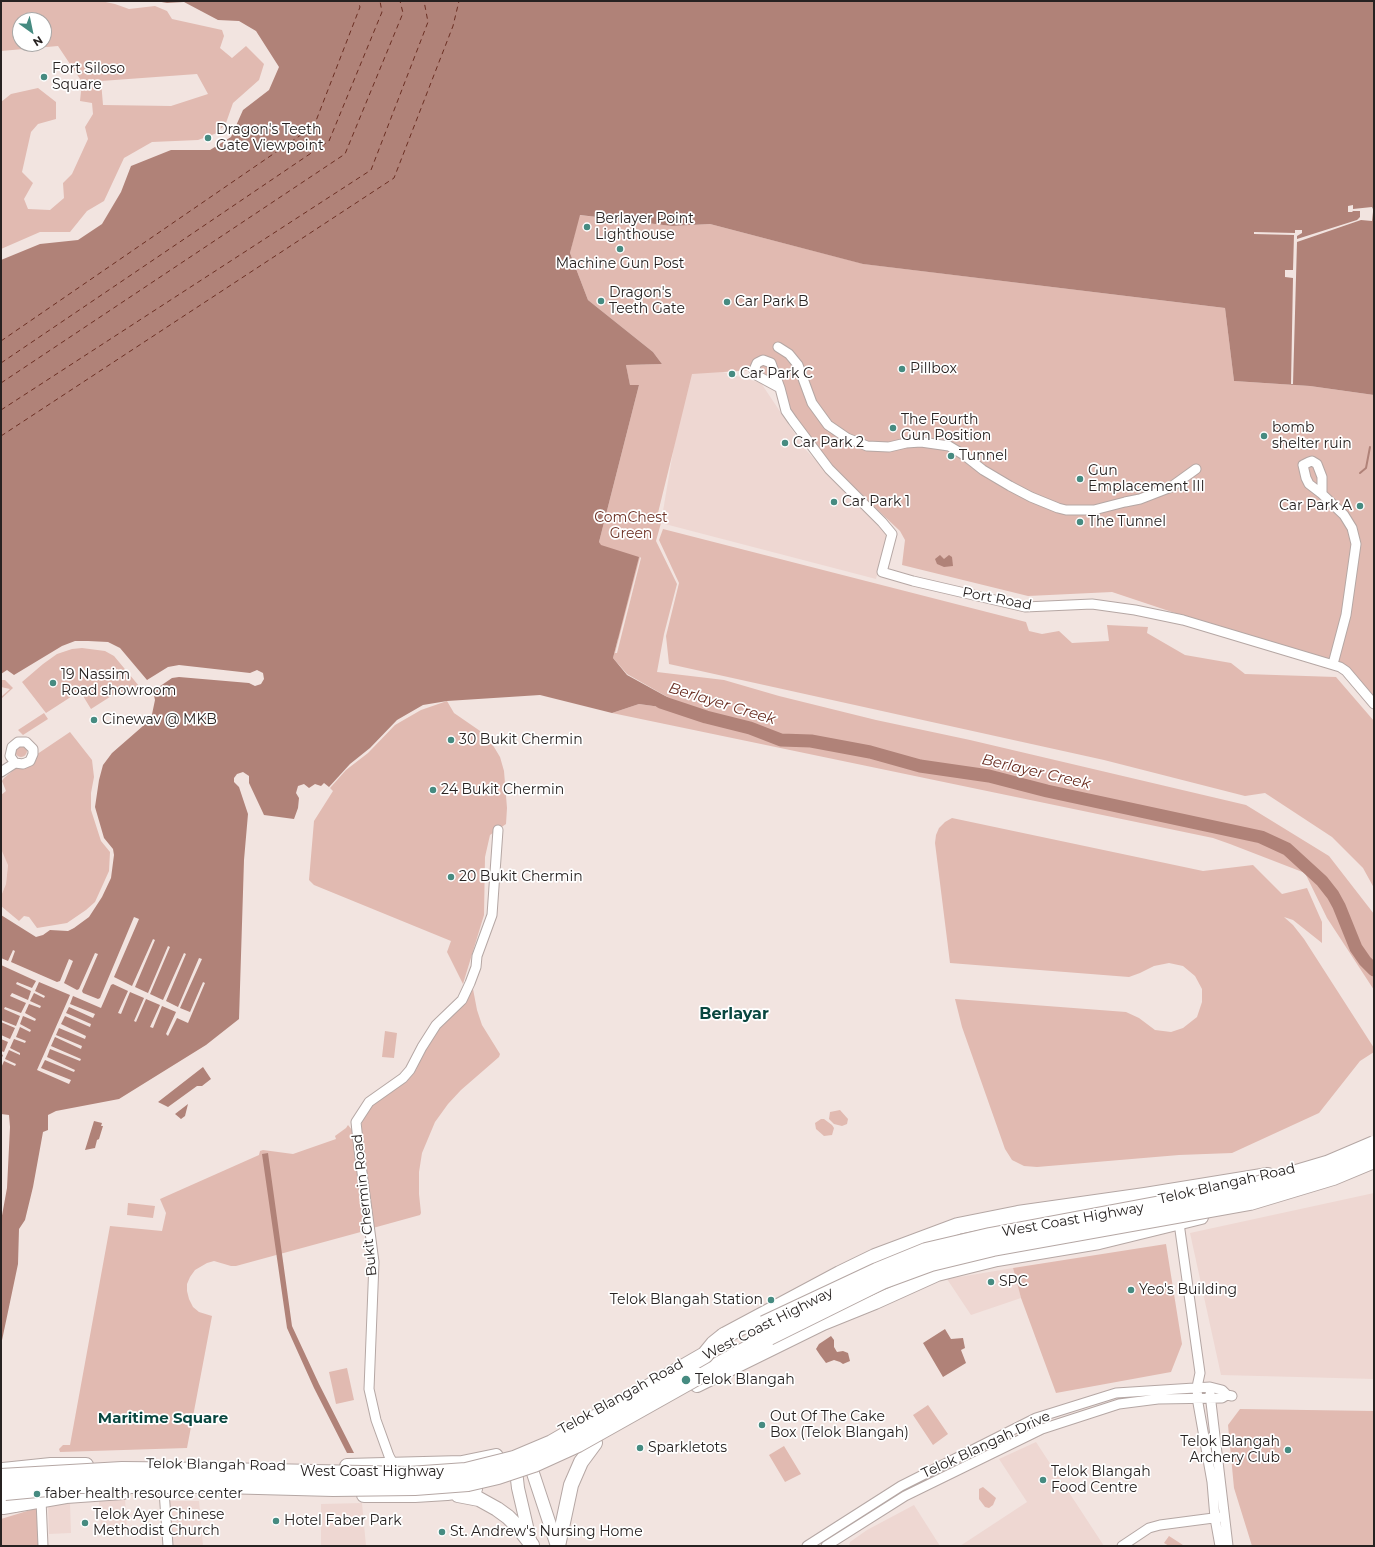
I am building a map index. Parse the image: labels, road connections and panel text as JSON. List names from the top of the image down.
{
  "streets": {
    "highway": ["West Coast Highway"],
    "main road": ["Telok Blangah Road"],
    "street": ["Port Road", "Bukit Chermin Road", "Telok Blangah Drive"]
  },
  "crossings": [
    ["Telok Blangah Road", "Bukit Chermin Road"]
  ],
  "districts": ["Berlayar", "Maritime Square"],
  "water": ["Berlayer Creek"],
  "parks": ["ComChest Green"],
  "places": [
    "Fort Siloso Square",
    "Dragon's Teeth Gate Viewpoint",
    "Berlayer Point Lighthouse",
    "Machine Gun Post",
    "Dragon's Teeth Gate",
    "Car Park B",
    "Pillbox",
    "Car Park C",
    "The Fourth Gun Position",
    "bomb shelter ruin",
    "Car Park 2",
    "Tunnel",
    "Gun Emplacement III",
    "Car Park 1",
    "Car Park A",
    "The Tunnel",
    "19 Nassim Road showroom",
    "Cinewav @ MKB",
    "30 Bukit Chermin",
    "24 Bukit Chermin",
    "20 Bukit Chermin",
    "SPC",
    "Yeo's Building",
    "Telok Blangah Station",
    "Telok Blangah",
    "Out Of The Cake Box (Telok Blangah)",
    "Sparkletots",
    "Telok Blangah Archery Club",
    "Telok Blangah Food Centre",
    "faber health resource center",
    "Hotel Faber Park",
    "Telok Ayer Chinese Methodist Church",
    "St. Andrew's Nursing Home"
  ],
  "north": "bottom right"
}
